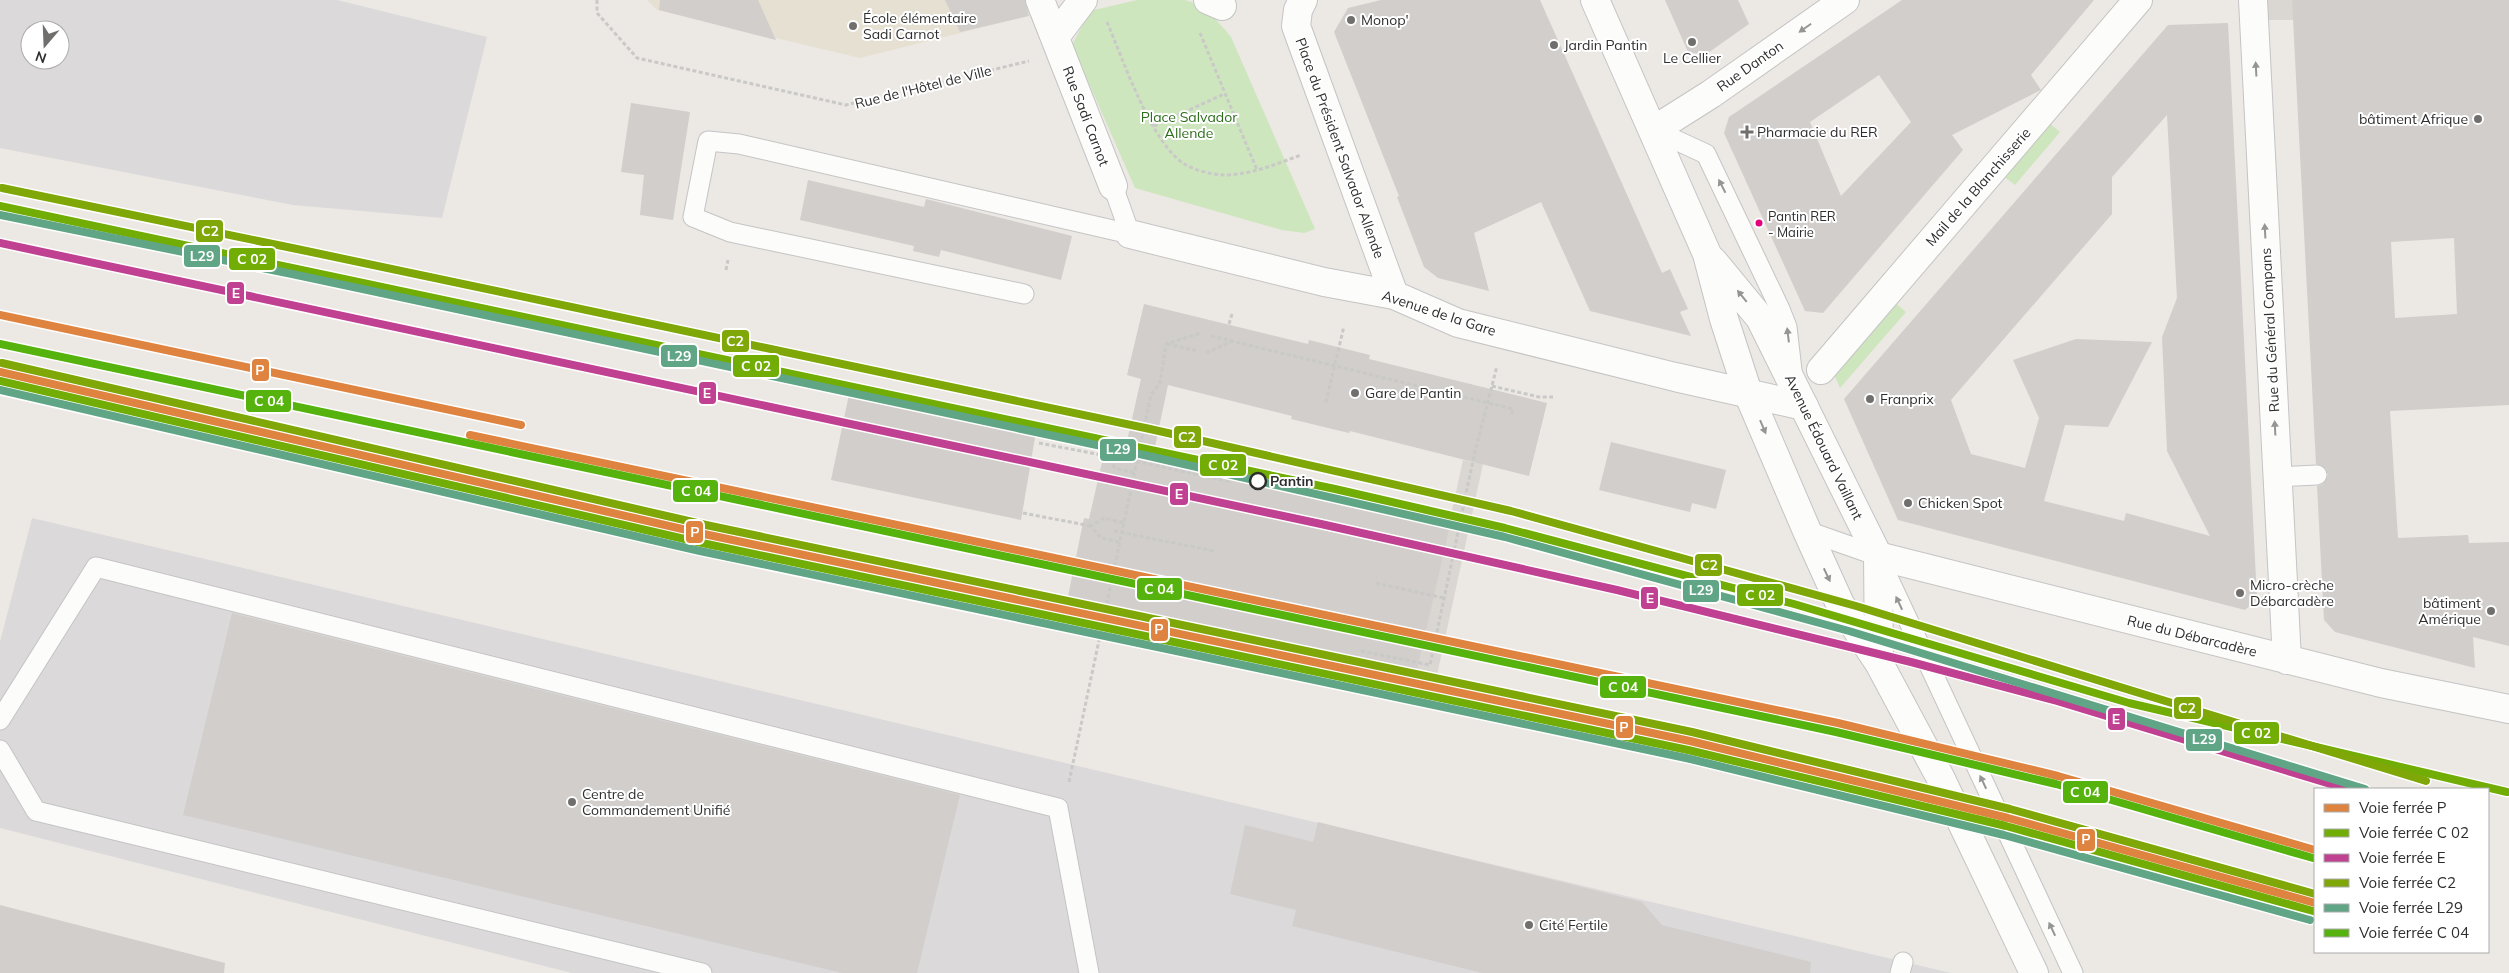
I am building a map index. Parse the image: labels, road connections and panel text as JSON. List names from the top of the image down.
{
  "streets": {
    "street": [
      "Rue Danton",
      "Rue Sadi Carnot",
      "Place du Président Salvador Allende",
      "Mail de la Blanchisserie",
      "Avenue de la Gare",
      "Rue du Général Compans",
      "Avenue Édouard Vaillant",
      "Rue du Débarcadère"
    ],
    "path": ["Rue de l'Hôtel de Ville"]
  },
  "crossings": [
    ["Rue Danton", "Avenue Édouard Vaillant"],
    ["Rue de l'Hôtel de Ville", "Rue Sadi Carnot"],
    ["Rue Sadi Carnot", "Avenue de la Gare"],
    ["Place du Président Salvador Allende", "Avenue de la Gare"],
    ["Avenue de la Gare", "Avenue Édouard Vaillant"],
    ["Rue du Général Compans", "Rue du Débarcadère"],
    ["Avenue Édouard Vaillant", "Rue du Débarcadère"]
  ],
  "one_way": ["Rue Danton", "Rue du Général Compans"],
  "parks": ["Place Salvador Allende"],
  "places": {
    "other": [
      "Monop'",
      "École élémentaire Sadi Carnot",
      "Le Cellier",
      "Jardin Pantin",
      "bâtiment Afrique",
      "Pantin RER - Mairie",
      "Gare de Pantin",
      "Franprix",
      "Pantin",
      "Chicken Spot",
      "Micro-crèche Débarcadère",
      "bâtiment Amérique",
      "Centre de Commandement Unifié",
      "Cité Fertile"
    ],
    "health": ["Pharmacie du RER"]
  },
  "lines": [
    "rail line C2",
    "rail line L29",
    "rail line E",
    "rail line P"
  ],
  "legend": [
    "Voie ferrée P",
    "Voie ferrée C 02",
    "Voie ferrée E",
    "Voie ferrée C2",
    "Voie ferrée L29",
    "Voie ferrée C 04"
  ],
  "north": "bottom"
}
